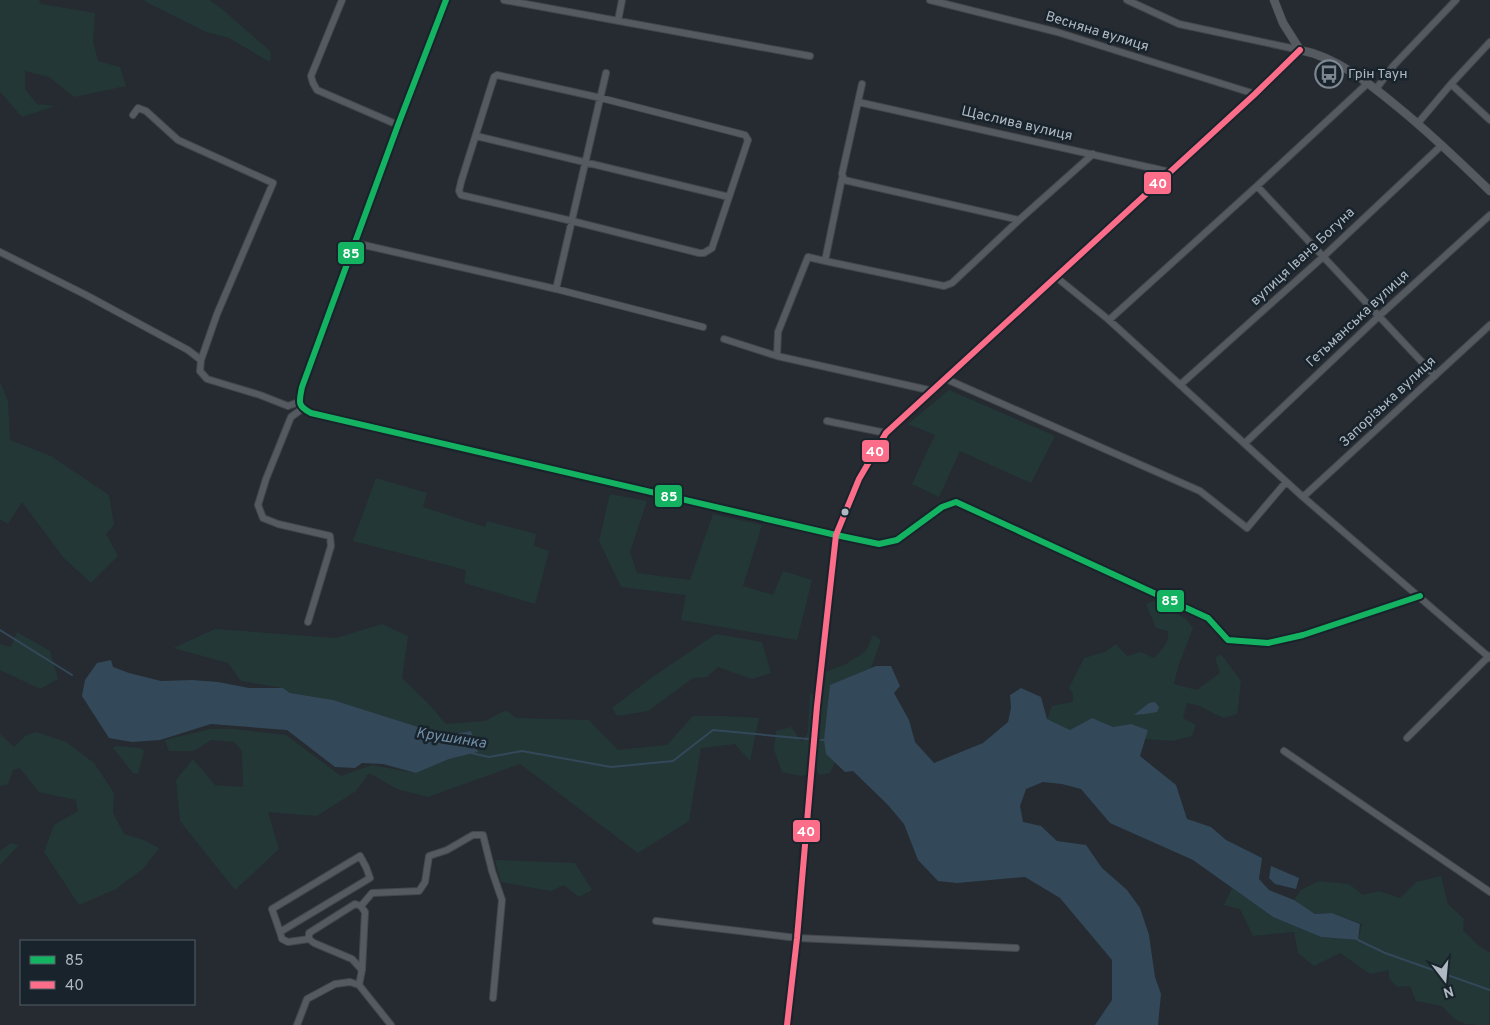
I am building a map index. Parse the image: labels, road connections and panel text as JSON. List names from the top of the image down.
{
  "streets": {
    "street": [
      "Весняна вулиця",
      "Щаслива вулиця",
      "вулиця Івана Богуна",
      "Гетьманська вулиця",
      "Запорізька вулиця"
    ]
  },
  "water": ["Крушинка"],
  "places": {
    "bus stop": ["Грін Таун"]
  },
  "lines": ["transit line 85", "transit line 40"],
  "legend": ["85", "40"],
  "north": "bottom"
}
